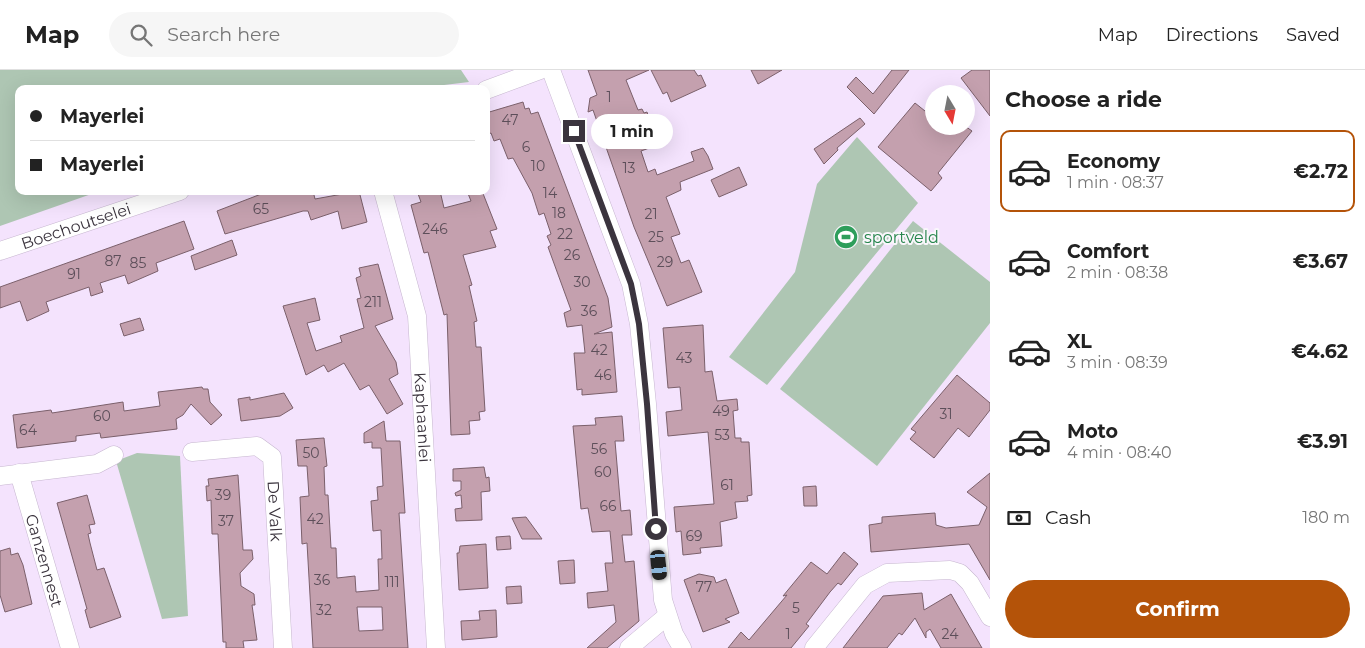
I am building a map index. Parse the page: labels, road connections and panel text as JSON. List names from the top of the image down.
{
  "streets": {
    "street": [
      "Boechoutselei",
      "Kaphaanlei",
      "De Valk",
      "Ganzennest"
    ]
  },
  "places": {
    "sports": ["sportveld"]
  },
  "house_numbers": [
    "1",
    "47",
    "6",
    "10",
    "13",
    "14",
    "65",
    "18",
    "21",
    "246",
    "22",
    "25",
    "26",
    "87",
    "29",
    "85",
    "91",
    "30",
    "211",
    "36",
    "42",
    "43",
    "46",
    "49",
    "31",
    "60",
    "64",
    "53",
    "56",
    "50",
    "60",
    "61",
    "39",
    "66",
    "42",
    "37",
    "69",
    "36",
    "111",
    "77",
    "5",
    "32",
    "1",
    "24"
  ],
  "north": "bottom",
  "page": {
    "header": "Map",
    "search": "Search here",
    "nav": ["Map", "Directions", "Saved"],
    "heading": "Choose a ride",
    "banner": ["Mayerlei", "Mayerlei"],
    "bubble": "1 min",
    "list": [
      {
        "name": "Economy",
        "note": "1 min · 08:37",
        "value": "€2.72"
      },
      {
        "name": "Comfort",
        "note": "2 min · 08:38",
        "value": "€3.67"
      },
      {
        "name": "XL",
        "note": "3 min · 08:39",
        "value": "€4.62"
      },
      {
        "name": "Moto",
        "note": "4 min · 08:40",
        "value": "€3.91"
      }
    ],
    "pay": ["Cash", "180 m"],
    "buttons": "Confirm"
  }
}
